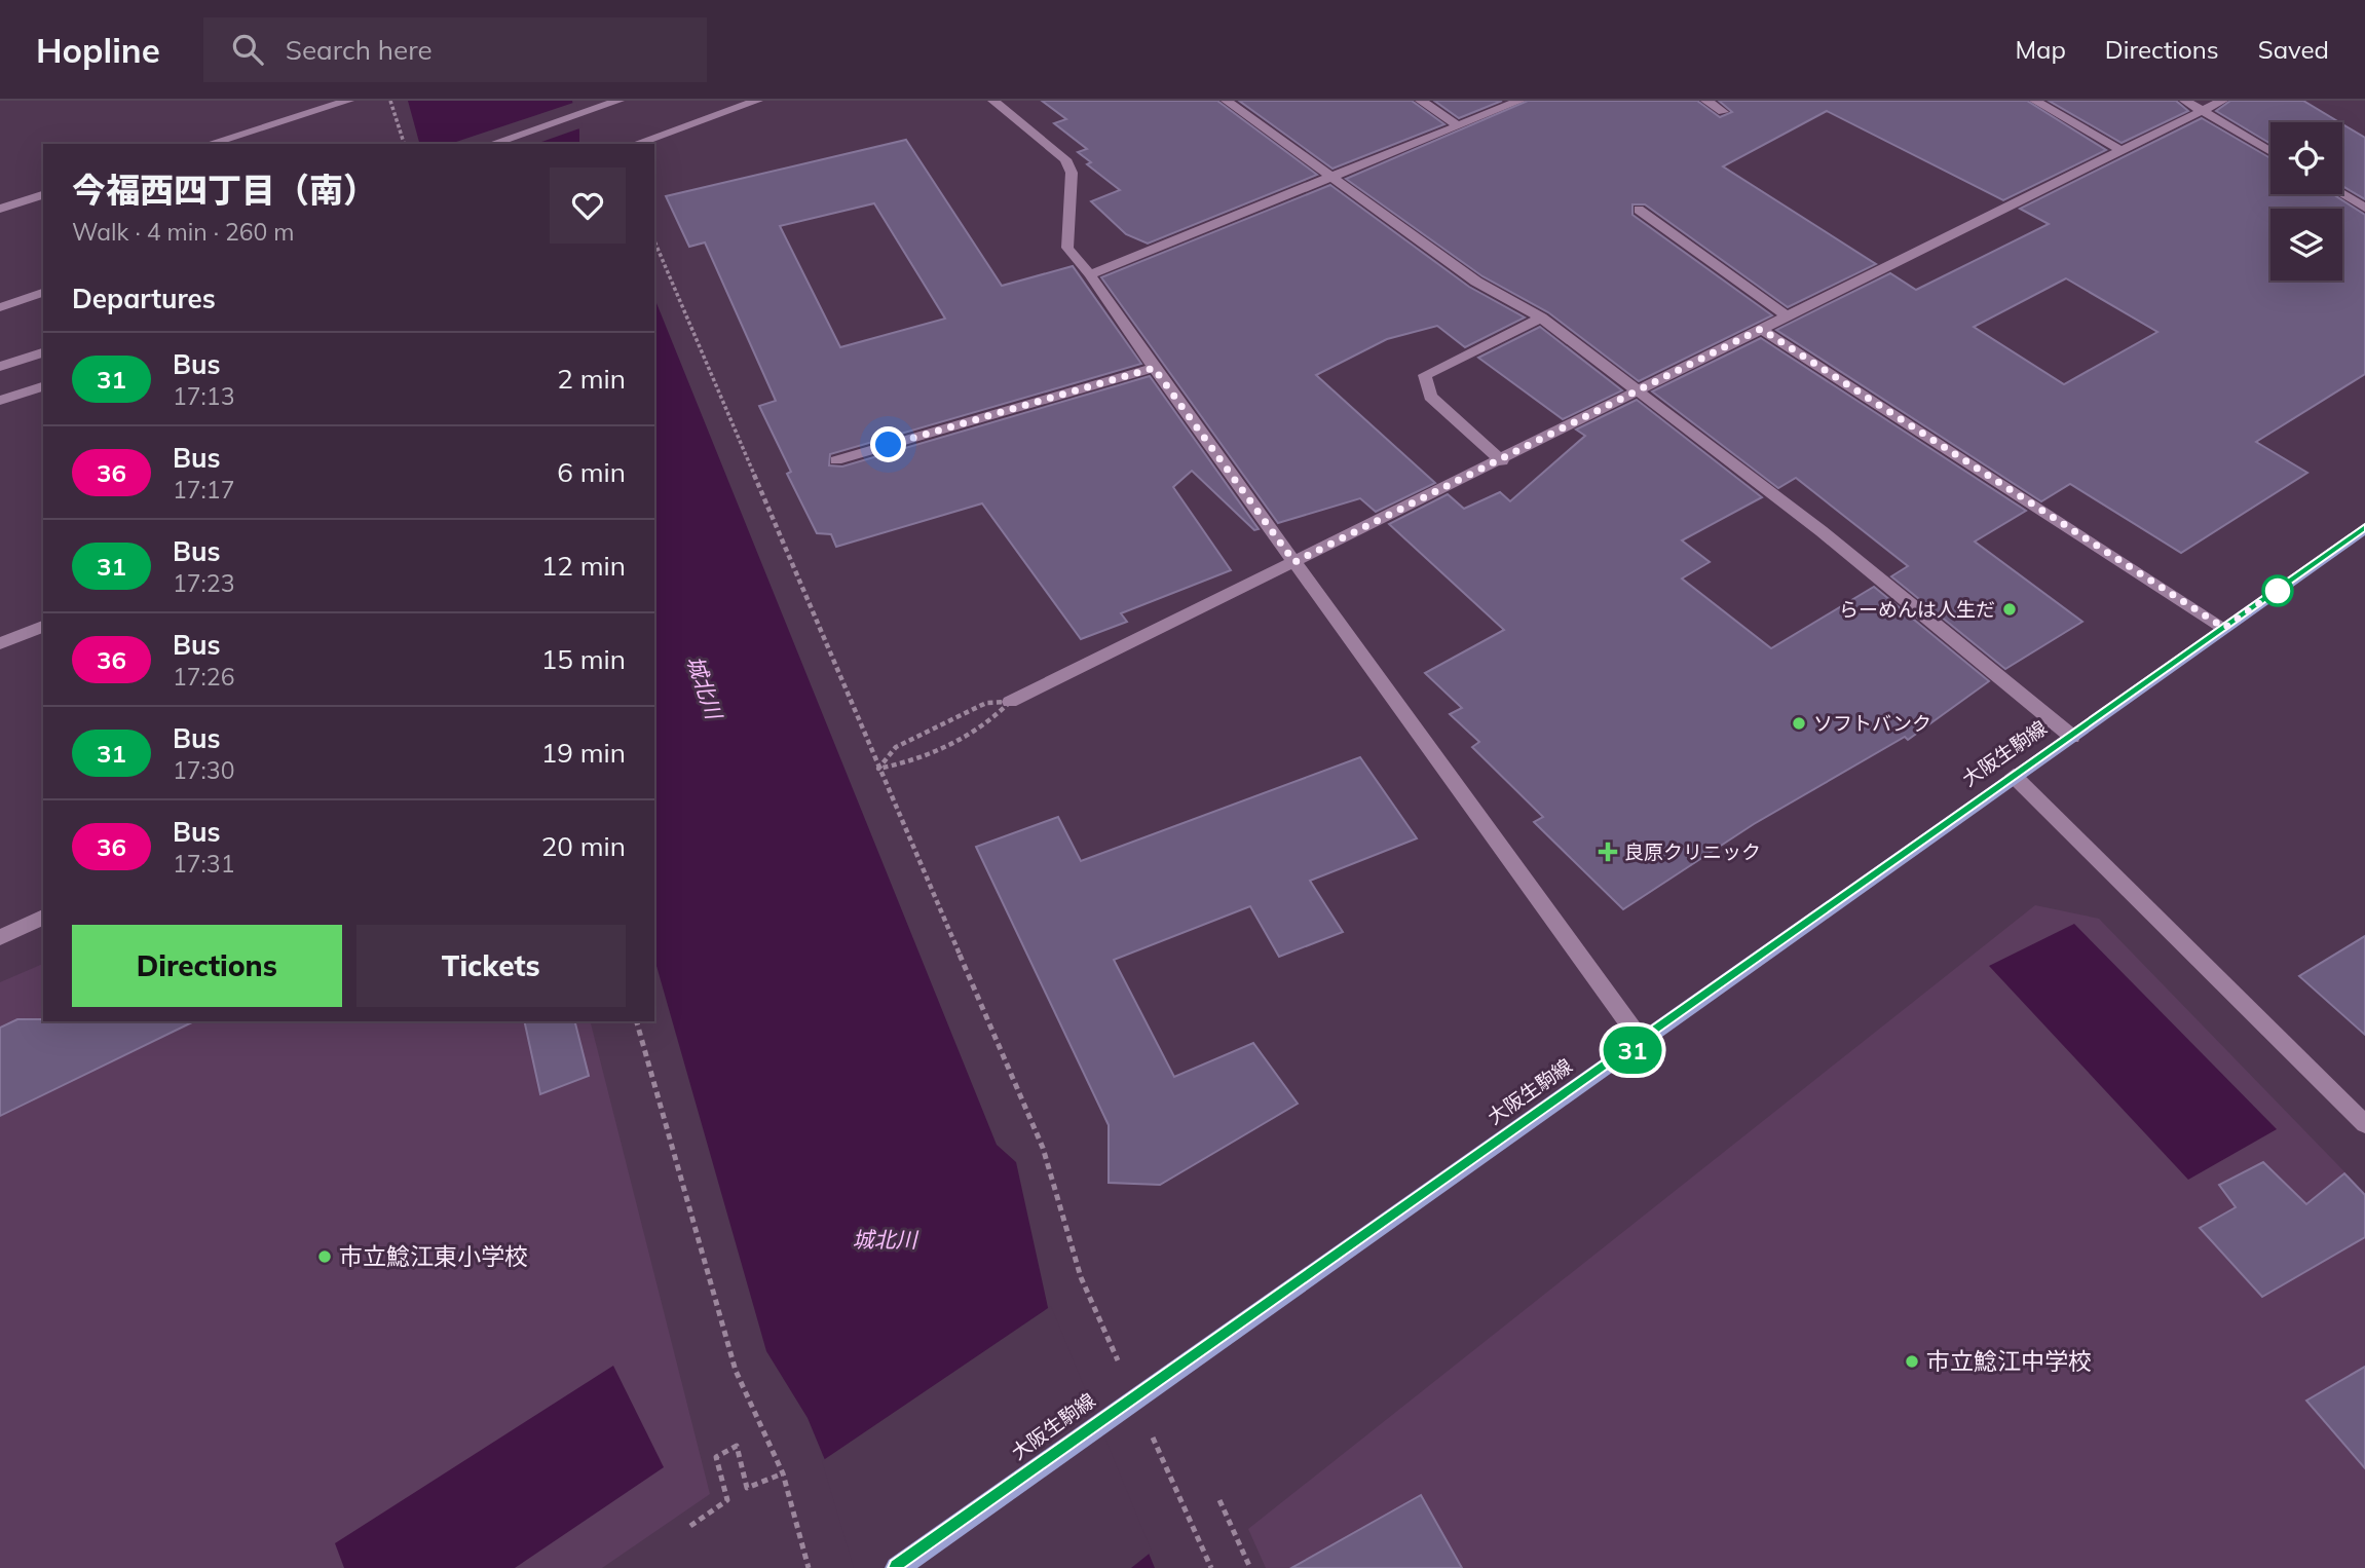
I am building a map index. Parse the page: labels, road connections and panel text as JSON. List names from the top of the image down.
{
  "streets": {
    "main road": ["大阪生駒線"]
  },
  "water": ["城北川"],
  "places": {
    "other": [
      "らーめんは人生だ",
      "ソフトバンク",
      "市立鯰江東小学校",
      "市立鯰江中学校"
    ],
    "health": ["良原クリニック"]
  },
  "lines": ["bus line 31"],
  "page": {
    "header": "Hopline",
    "search": "Search here",
    "nav": ["Map", "Directions", "Saved"],
    "on_map": "31",
    "heading": [
      ["今福西四丁目（南）", "Walk · 4 min · 260 m"],
      "Departures"
    ],
    "list": [
      {
        "mark": "31",
        "name": "Bus",
        "note": "17:13",
        "value": "2 min"
      },
      {
        "mark": "36",
        "name": "Bus",
        "note": "17:17",
        "value": "6 min"
      },
      {
        "mark": "31",
        "name": "Bus",
        "note": "17:23",
        "value": "12 min"
      },
      {
        "mark": "36",
        "name": "Bus",
        "note": "17:26",
        "value": "15 min"
      },
      {
        "mark": "31",
        "name": "Bus",
        "note": "17:30",
        "value": "19 min"
      },
      {
        "mark": "36",
        "name": "Bus",
        "note": "17:31",
        "value": "20 min"
      }
    ],
    "buttons": ["Directions", "Tickets"]
  }
}
